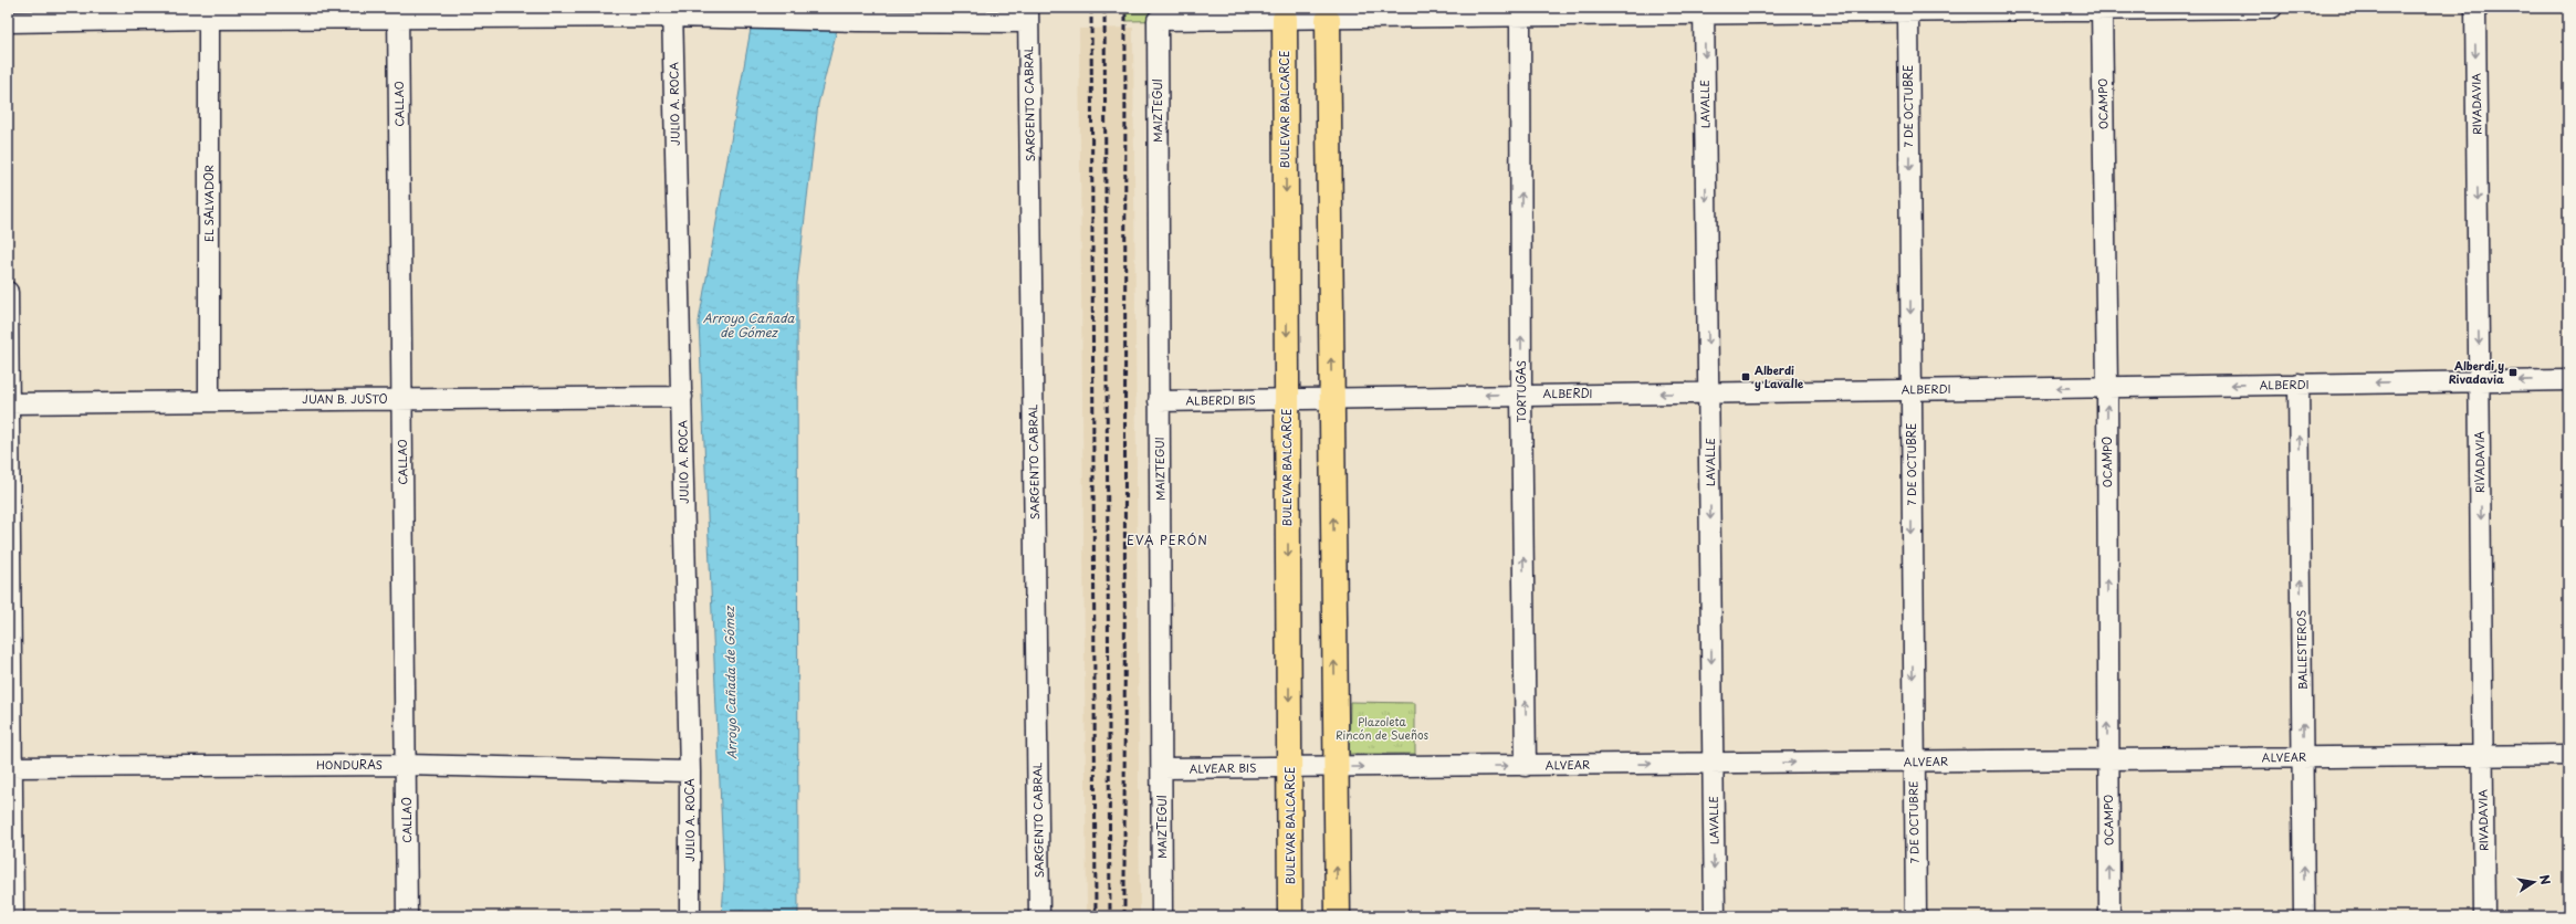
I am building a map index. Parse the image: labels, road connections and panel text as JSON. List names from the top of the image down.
{
  "streets": {
    "main road": ["BULEVAR BALCARCE"],
    "street": [
      "CALLAO",
      "JULIO A. ROCA",
      "SARGENTO CABRAL",
      "LAVALLE",
      "OCAMPO",
      "RIVADAVIA",
      "7 DE OCTUBRE",
      "MAIZTEGUI",
      "EL SALVADOR",
      "ALBERDI",
      "TORTUGAS",
      "JUAN B. JUSTO",
      "ALBERDI BIS",
      "BALLESTEROS",
      "ALVEAR",
      "HONDURAS",
      "ALVEAR BIS"
    ]
  },
  "crossings": [
    ["CALLAO", "JUAN B. JUSTO"],
    ["CALLAO", "HONDURAS"],
    ["JULIO A. ROCA", "JUAN B. JUSTO"],
    ["JULIO A. ROCA", "HONDURAS"],
    ["LAVALLE", "ALBERDI"],
    ["LAVALLE", "ALVEAR"],
    ["OCAMPO", "ALBERDI"],
    ["OCAMPO", "ALVEAR"],
    ["RIVADAVIA", "ALBERDI"],
    ["RIVADAVIA", "ALVEAR"],
    ["7 DE OCTUBRE", "ALBERDI"],
    ["7 DE OCTUBRE", "ALVEAR"],
    ["BULEVAR BALCARCE", "MAIZTEGUI"],
    ["BULEVAR BALCARCE", "ALBERDI"],
    ["BULEVAR BALCARCE", "ALBERDI BIS"],
    ["BULEVAR BALCARCE", "ALVEAR"],
    ["BULEVAR BALCARCE", "ALVEAR BIS"],
    ["MAIZTEGUI", "ALBERDI BIS"],
    ["MAIZTEGUI", "ALVEAR BIS"],
    ["EL SALVADOR", "JUAN B. JUSTO"],
    ["ALBERDI", "TORTUGAS"],
    ["ALBERDI", "ALBERDI BIS"],
    ["ALBERDI", "BALLESTEROS"],
    ["TORTUGAS", "ALVEAR"],
    ["BALLESTEROS", "ALVEAR"],
    ["ALVEAR", "ALVEAR BIS"]
  ],
  "one_way": [
    "LAVALLE",
    "OCAMPO",
    "RIVADAVIA",
    "7 DE OCTUBRE",
    "ALBERDI",
    "TORTUGAS",
    "BALLESTEROS",
    "ALVEAR"
  ],
  "districts": ["EVA PERÓN"],
  "water": ["Arroyo Cañada de Gómez"],
  "parks": ["Plazoleta Rincón de Sueños"],
  "places": {
    "transit": ["Alberdi y Rivadavia", "Alberdi y Lavalle"]
  },
  "north": "right"
}
